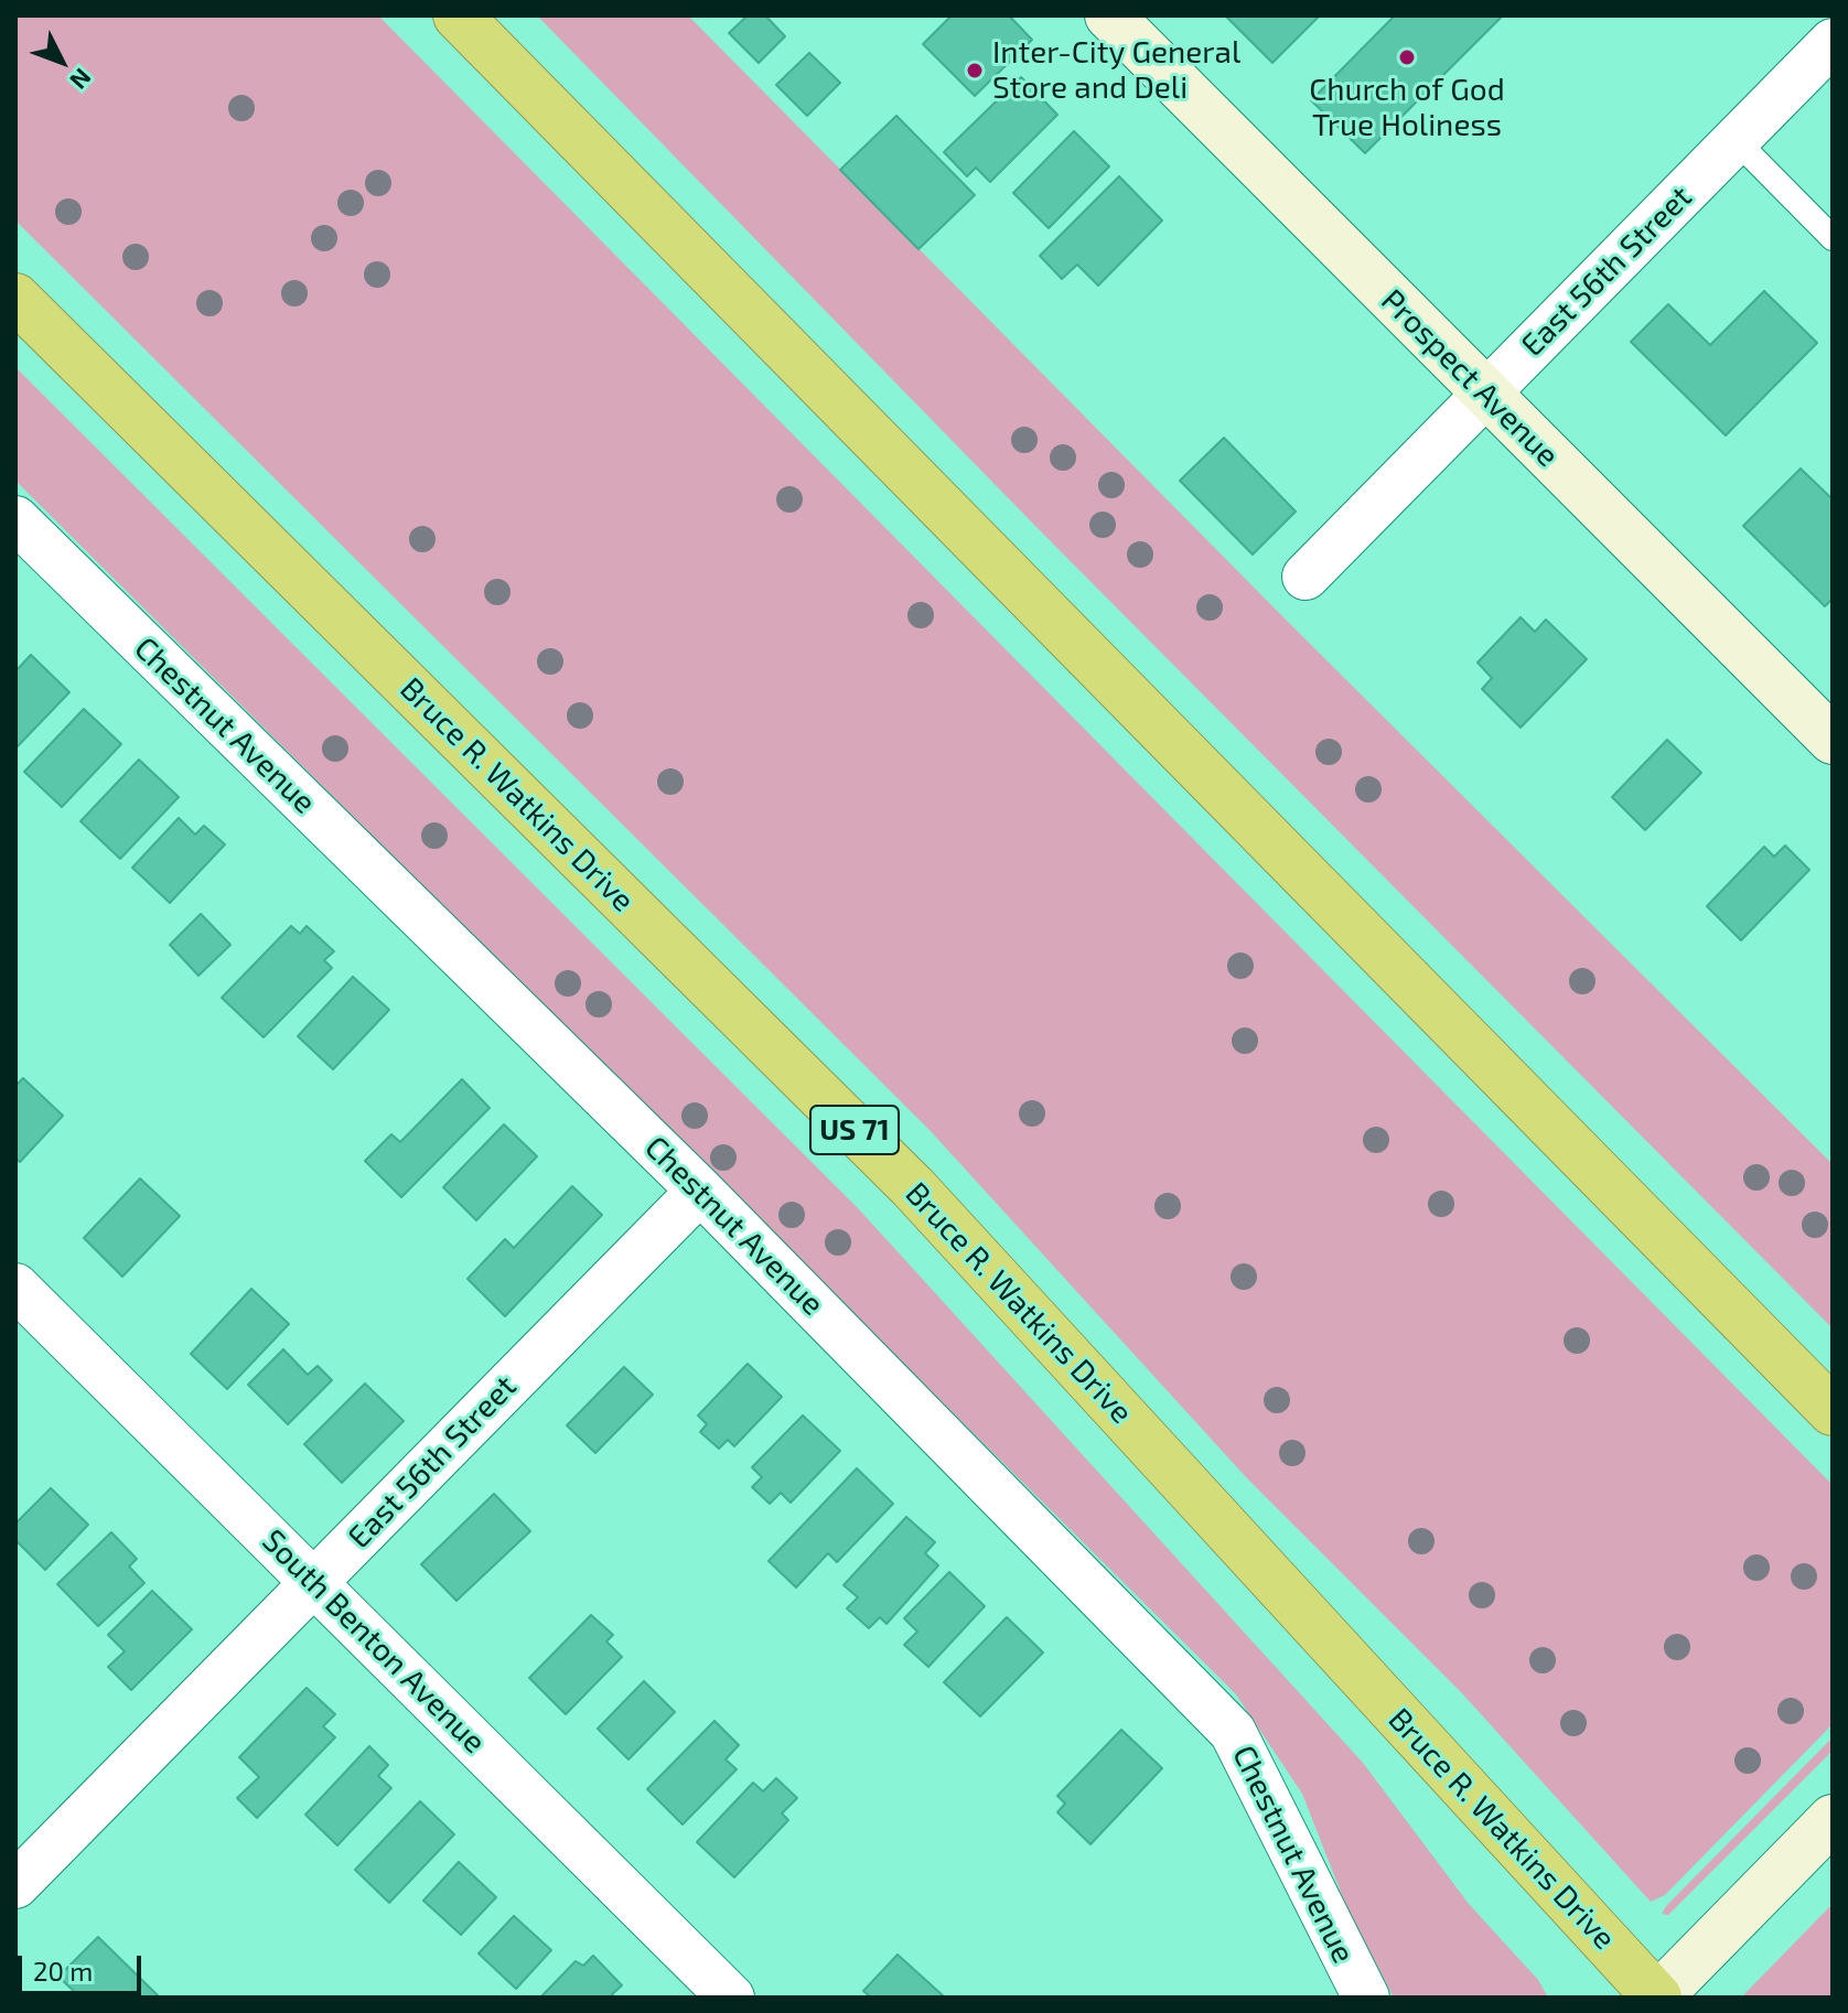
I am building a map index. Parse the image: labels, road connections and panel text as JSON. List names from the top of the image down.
{
  "streets": {
    "highway": ["Bruce R. Watkins Drive", "US 71"],
    "main road": ["Prospect Avenue"],
    "street": ["East 56th Street", "Chestnut Avenue", "South Benton Avenue"]
  },
  "crossings": [
    ["East 56th Street", "Prospect Avenue"],
    ["East 56th Street", "Chestnut Avenue"],
    ["East 56th Street", "South Benton Avenue"]
  ],
  "places": ["Church of God True Holiness", "Inter-City General Store and Deli"],
  "scale_bar": "20 m",
  "north": "bottom right"
}
